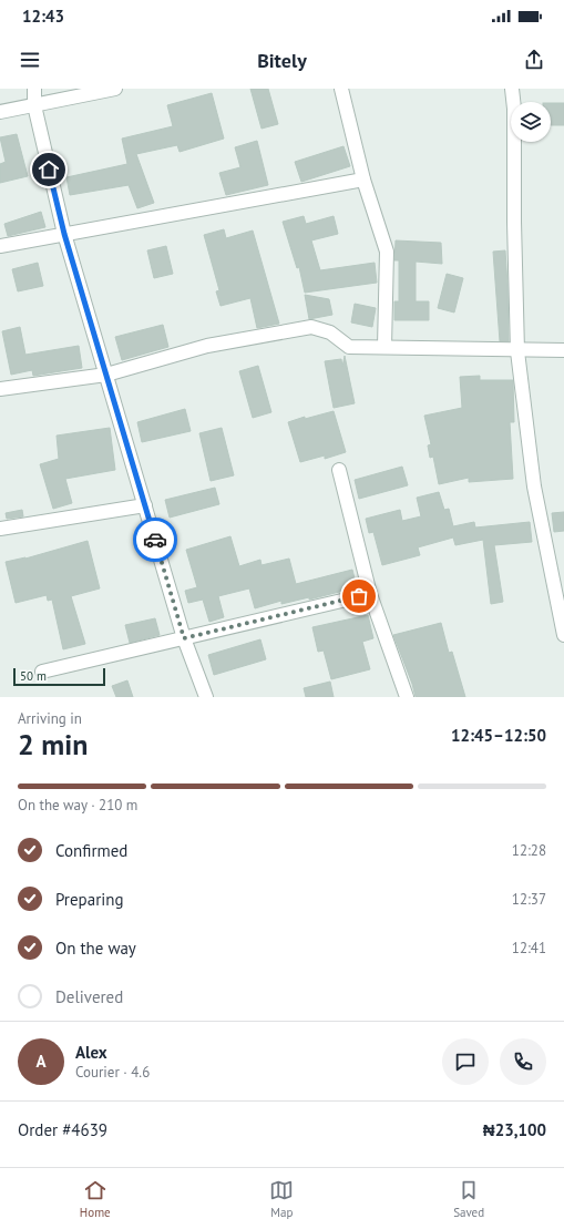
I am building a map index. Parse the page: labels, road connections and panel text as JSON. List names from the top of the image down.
{
  "scale_bar": "50 m",
  "page": {
    "status": "12:43",
    "header": "Bitely",
    "scale": "50 m",
    "heading": ["2 min", "Arriving in", "12:45–12:50"],
    "panel": [
      "Alex",
      "Courier · 4.6",
      "Order #4639",
      "₦23,100"
    ],
    "bar": "On the way · 210 m",
    "list": [
      ["Confirmed", "12:28"],
      ["Preparing", "12:37"],
      ["On the way", "12:41"],
      "Delivered"
    ],
    "round": "A",
    "tabs": ["Home", "Map", "Saved"]
  }
}
